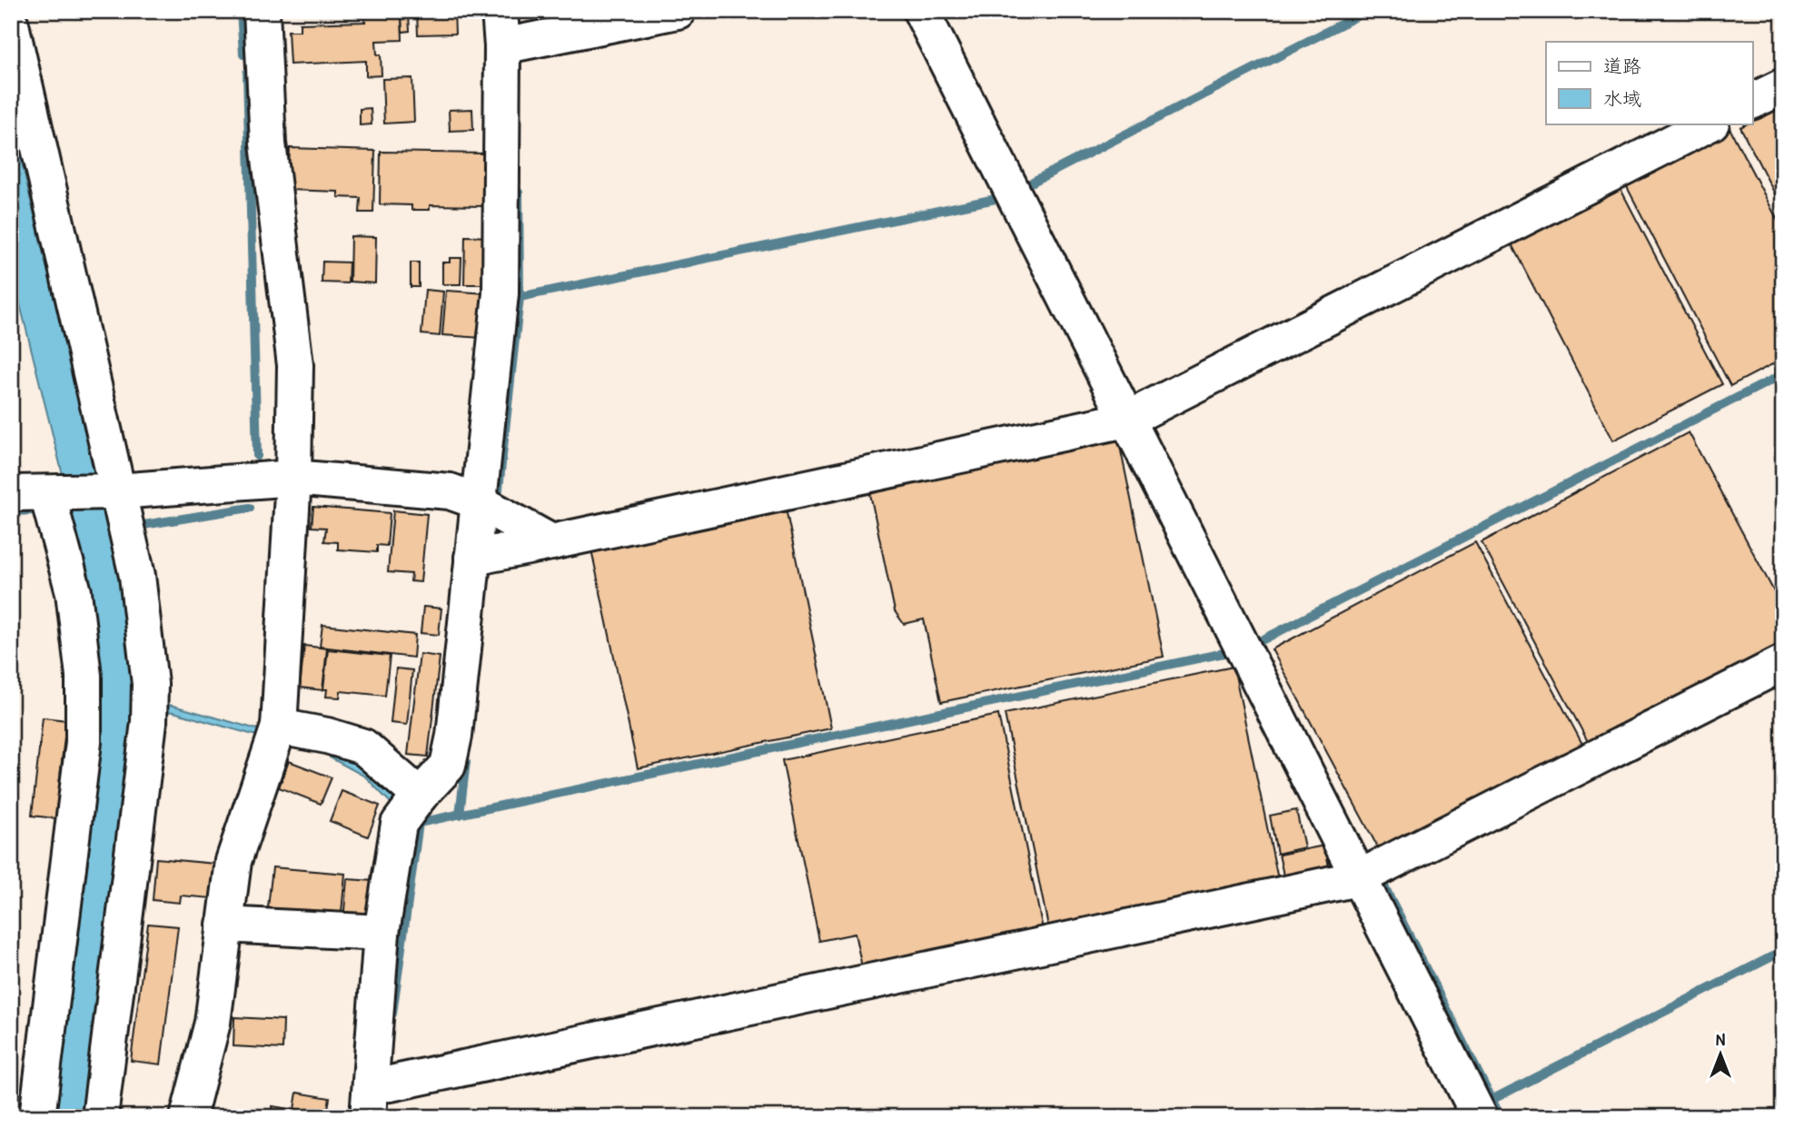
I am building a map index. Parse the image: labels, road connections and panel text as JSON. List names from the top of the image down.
{
  "legend": ["道路", "水域"],
  "north": "top"
}
